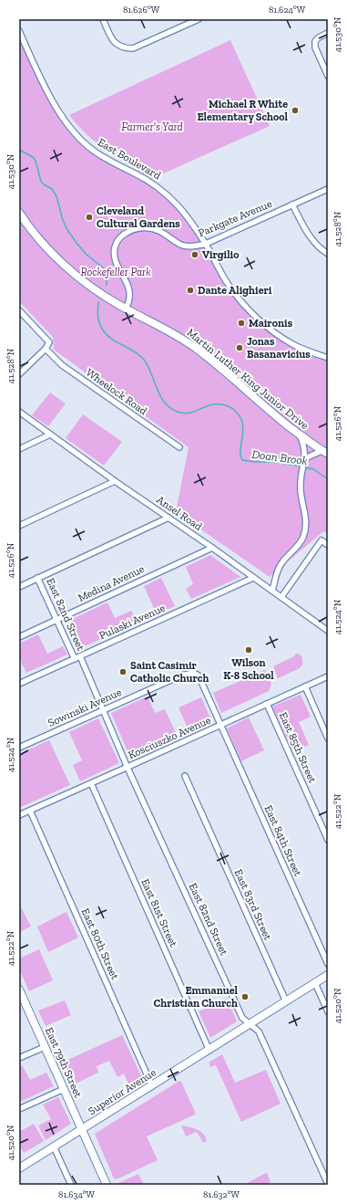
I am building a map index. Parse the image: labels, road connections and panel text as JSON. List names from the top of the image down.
{
  "streets": {
    "main road": ["Martin Luther King Junior Drive", "East 79th Street", "Superior Avenue"],
    "street": [
      "East Boulevard",
      "Parkgate Avenue",
      "Wheelock Road",
      "Ansel Road",
      "Medina Avenue",
      "East 82nd Street",
      "Pulaski Avenue",
      "Sowinski Avenue",
      "Kosciuszko Avenue",
      "East 85th Street",
      "East 84th Street",
      "East 83rd Street",
      "East 81st Street",
      "East 80th Street"
    ]
  },
  "crossings": [
    ["East Boulevard", "Parkgate Avenue"],
    ["Parkgate Avenue", "Martin Luther King Junior Drive"],
    ["Ansel Road", "Medina Avenue"],
    ["Ansel Road", "Pulaski Avenue"],
    ["Medina Avenue", "East 82nd Street"],
    ["East 82nd Street", "Pulaski Avenue"],
    ["East 82nd Street", "Sowinski Avenue"],
    ["East 82nd Street", "Kosciuszko Avenue"],
    ["East 82nd Street", "Superior Avenue"],
    ["Sowinski Avenue", "East 84th Street"],
    ["Kosciuszko Avenue", "East 85th Street"],
    ["Kosciuszko Avenue", "East 84th Street"],
    ["Kosciuszko Avenue", "East 81st Street"],
    ["Kosciuszko Avenue", "East 80th Street"],
    ["East 83rd Street", "Superior Avenue"],
    ["East 81st Street", "Superior Avenue"],
    ["East 80th Street", "Superior Avenue"],
    ["East 79th Street", "Superior Avenue"]
  ],
  "water": ["Doan Brook"],
  "parks": ["Farmer's Yard", "Rockefeller Park"],
  "places": [
    "Michael R White Elementary School",
    "Cleveland Cultural Gardens",
    "Virgilio",
    "Dante Alighieri",
    "Maironis",
    "Jonas Basanavicius",
    "Wilson K-8 School",
    "Saint Casimir Catholic Church",
    "Emmanuel Christian Church"
  ],
  "coordinates": [
    "81.626°W",
    "81.624°W",
    "41.530°N",
    "41.528°N",
    "41.526°N",
    "41.524°N",
    "41.522°N",
    "41.520°N",
    "81.634°W",
    "81.632°W"
  ]
}
